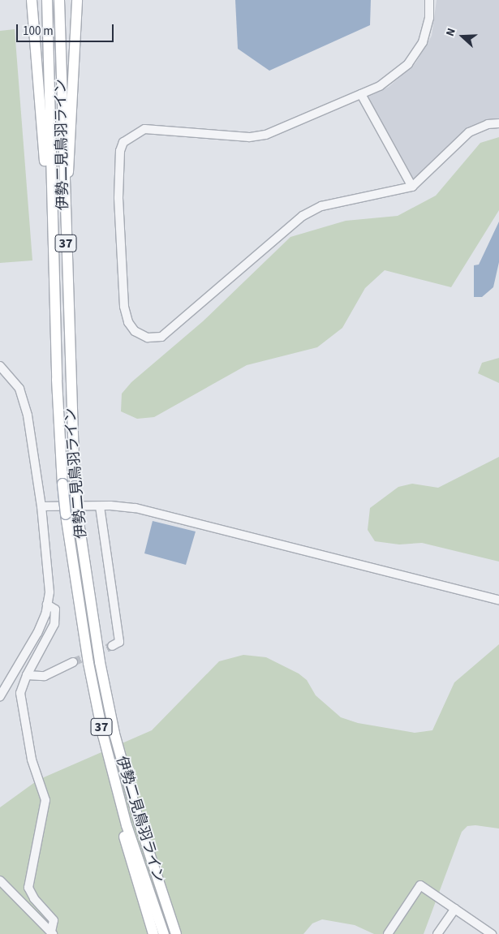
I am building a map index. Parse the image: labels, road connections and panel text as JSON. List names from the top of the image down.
{
  "streets": {
    "main road": ["伊勢二見鳥羽ライン", "37"]
  },
  "scale_bar": "100 m",
  "north": "left"
}
